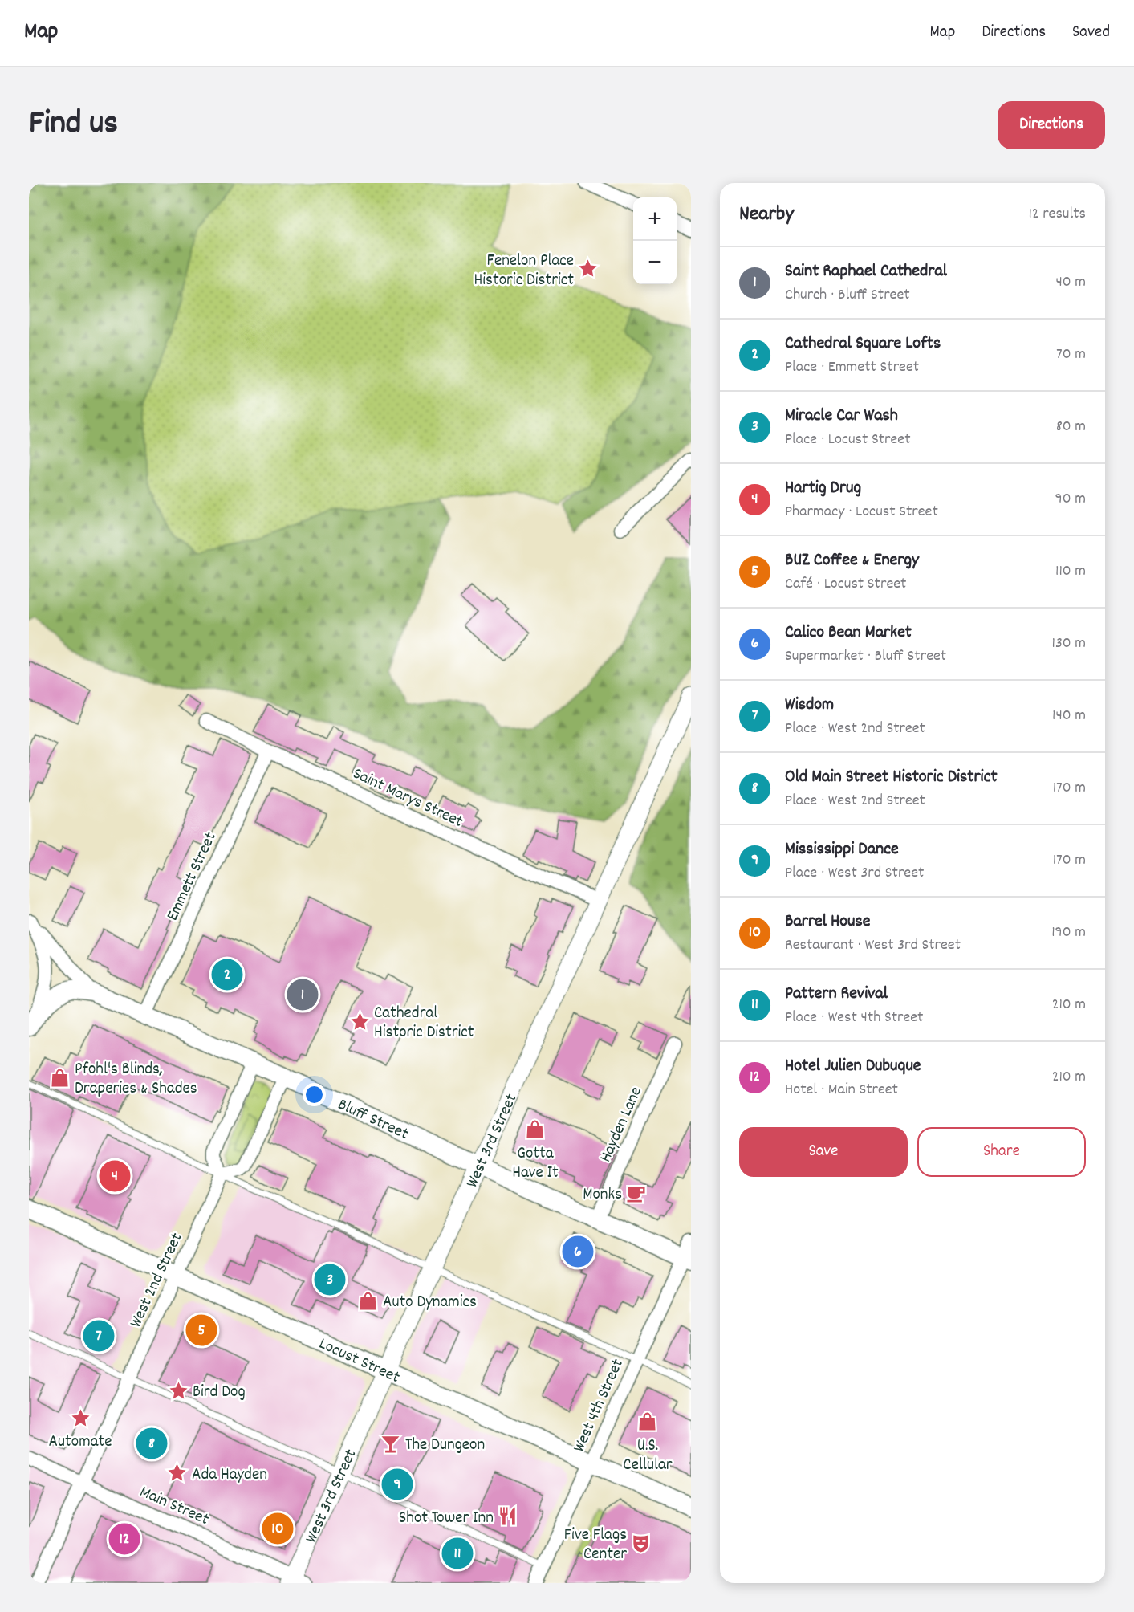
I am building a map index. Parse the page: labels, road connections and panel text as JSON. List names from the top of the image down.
{
  "streets": {
    "main road": ["Bluff Street", "Locust Street"],
    "street": [
      "Saint Marys Street",
      "Emmett Street",
      "Hayden Lane",
      "West 3rd Street",
      "West 2nd Street",
      "West 4th Street",
      "Main Street"
    ]
  },
  "crossings": [
    ["Saint Marys Street", "Emmett Street"],
    ["Saint Marys Street", "West 3rd Street"],
    ["Emmett Street", "Bluff Street"],
    ["Bluff Street", "Hayden Lane"],
    ["Bluff Street", "West 3rd Street"],
    ["Bluff Street", "West 4th Street"],
    ["West 3rd Street", "Locust Street"],
    ["West 3rd Street", "Main Street"],
    ["West 2nd Street", "Locust Street"],
    ["West 2nd Street", "Main Street"],
    ["Locust Street", "West 4th Street"]
  ],
  "places": {
    "place": [
      "Fenelon Place Historic District",
      "Cathedral Historic District",
      "Bird Dog",
      "Automate",
      "Ada Hayden"
    ],
    "shop": [
      "Pfohl's Blinds, Draperies & Shades",
      "Gotta Have It",
      "Auto Dynamics",
      "U.S. Cellular"
    ],
    "cafe": ["Monks"],
    "bar": ["The Dungeon"],
    "restaurant": ["Shot Tower Inn"],
    "theatre": ["Five Flags Center"]
  },
  "page": {
    "header": "Map",
    "nav": ["Map", "Directions", "Saved"],
    "title": "Find us",
    "buttons": [
      "Directions",
      ["Save", "Share"]
    ],
    "heading": ["Nearby", "12 results"],
    "map_buttons": ["+", "−"],
    "list": [
      {
        "mark": "1",
        "name": "Saint Raphael Cathedral",
        "note": "Church · Bluff Street",
        "value": "40 m"
      },
      {
        "mark": "2",
        "name": "Cathedral Square Lofts",
        "note": "Place · Emmett Street",
        "value": "70 m"
      },
      {
        "mark": "3",
        "name": "Miracle Car Wash",
        "note": "Place · Locust Street",
        "value": "80 m"
      },
      {
        "mark": "4",
        "name": "Hartig Drug",
        "note": "Pharmacy · Locust Street",
        "value": "90 m"
      },
      {
        "mark": "5",
        "name": "BUZ Coffee & Energy",
        "note": "Café · Locust Street",
        "value": "110 m"
      },
      {
        "mark": "6",
        "name": "Calico Bean Market",
        "note": "Supermarket · Bluff Street",
        "value": "130 m"
      },
      {
        "mark": "7",
        "name": "Wisdom",
        "note": "Place · West 2nd Street",
        "value": "140 m"
      },
      {
        "mark": "8",
        "name": "Old Main Street Historic District",
        "note": "Place · West 2nd Street",
        "value": "170 m"
      },
      {
        "mark": "9",
        "name": "Mississippi Dance",
        "note": "Place · West 3rd Street",
        "value": "170 m"
      },
      {
        "mark": "10",
        "name": "Barrel House",
        "note": "Restaurant · West 3rd Street",
        "value": "190 m"
      },
      {
        "mark": "11",
        "name": "Pattern Revival",
        "note": "Place · West 4th Street",
        "value": "210 m"
      },
      {
        "mark": "12",
        "name": "Hotel Julien Dubuque",
        "note": "Hotel · Main Street",
        "value": "210 m"
      }
    ],
    "pins": [
      "2",
      "1",
      "4",
      "6",
      "3",
      "5",
      "7",
      "8",
      "9",
      "10",
      "12",
      "11"
    ]
  }
}
